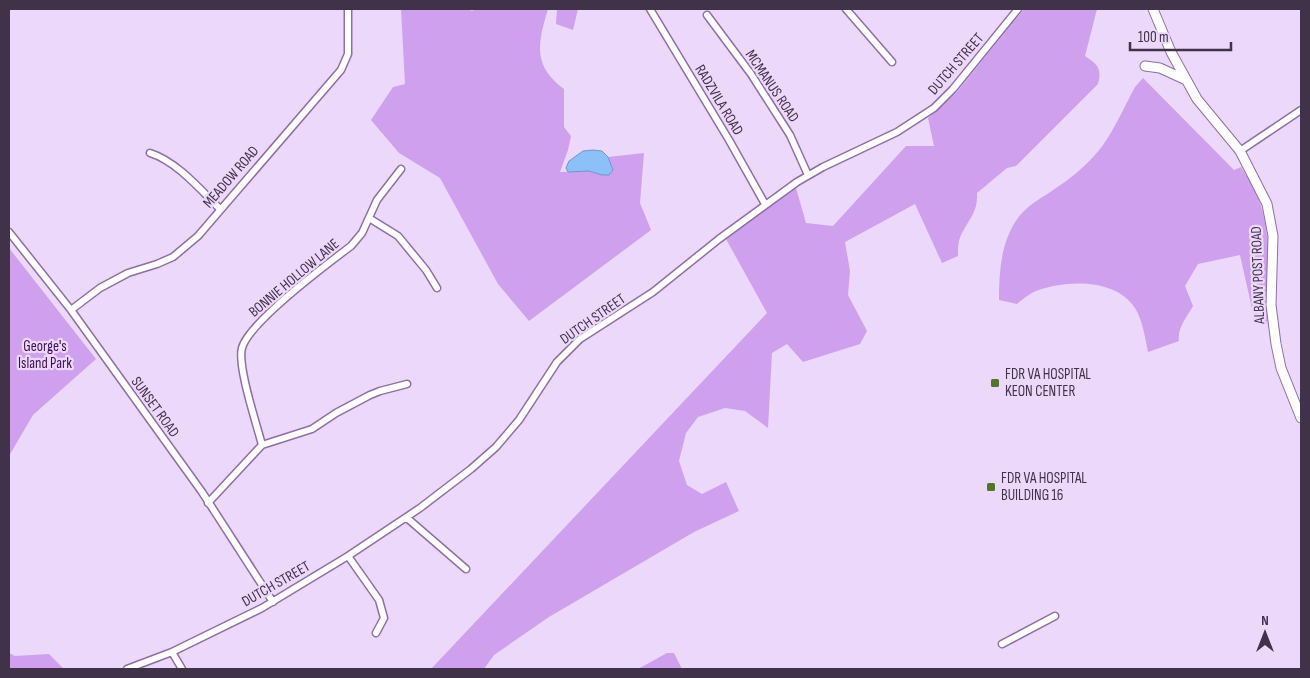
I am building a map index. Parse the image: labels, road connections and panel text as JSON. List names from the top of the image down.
{
  "streets": {
    "main road": ["ALBANY POST ROAD"],
    "street": [
      "DUTCH STREET",
      "MCMANUS ROAD",
      "RADZVILA ROAD",
      "MEADOW ROAD",
      "BONNIE HOLLOW LANE",
      "SUNSET ROAD"
    ]
  },
  "crossings": [
    ["DUTCH STREET", "MCMANUS ROAD"],
    ["DUTCH STREET", "RADZVILA ROAD"],
    ["DUTCH STREET", "SUNSET ROAD"],
    ["MEADOW ROAD", "SUNSET ROAD"]
  ],
  "parks": ["George's Island Park"],
  "places": {
    "transit": ["FDR VA HOSPITAL KEON CENTER", "FDR VA HOSPITAL BUILDING 16"]
  },
  "scale_bar": "100 m",
  "north": "top"
}
